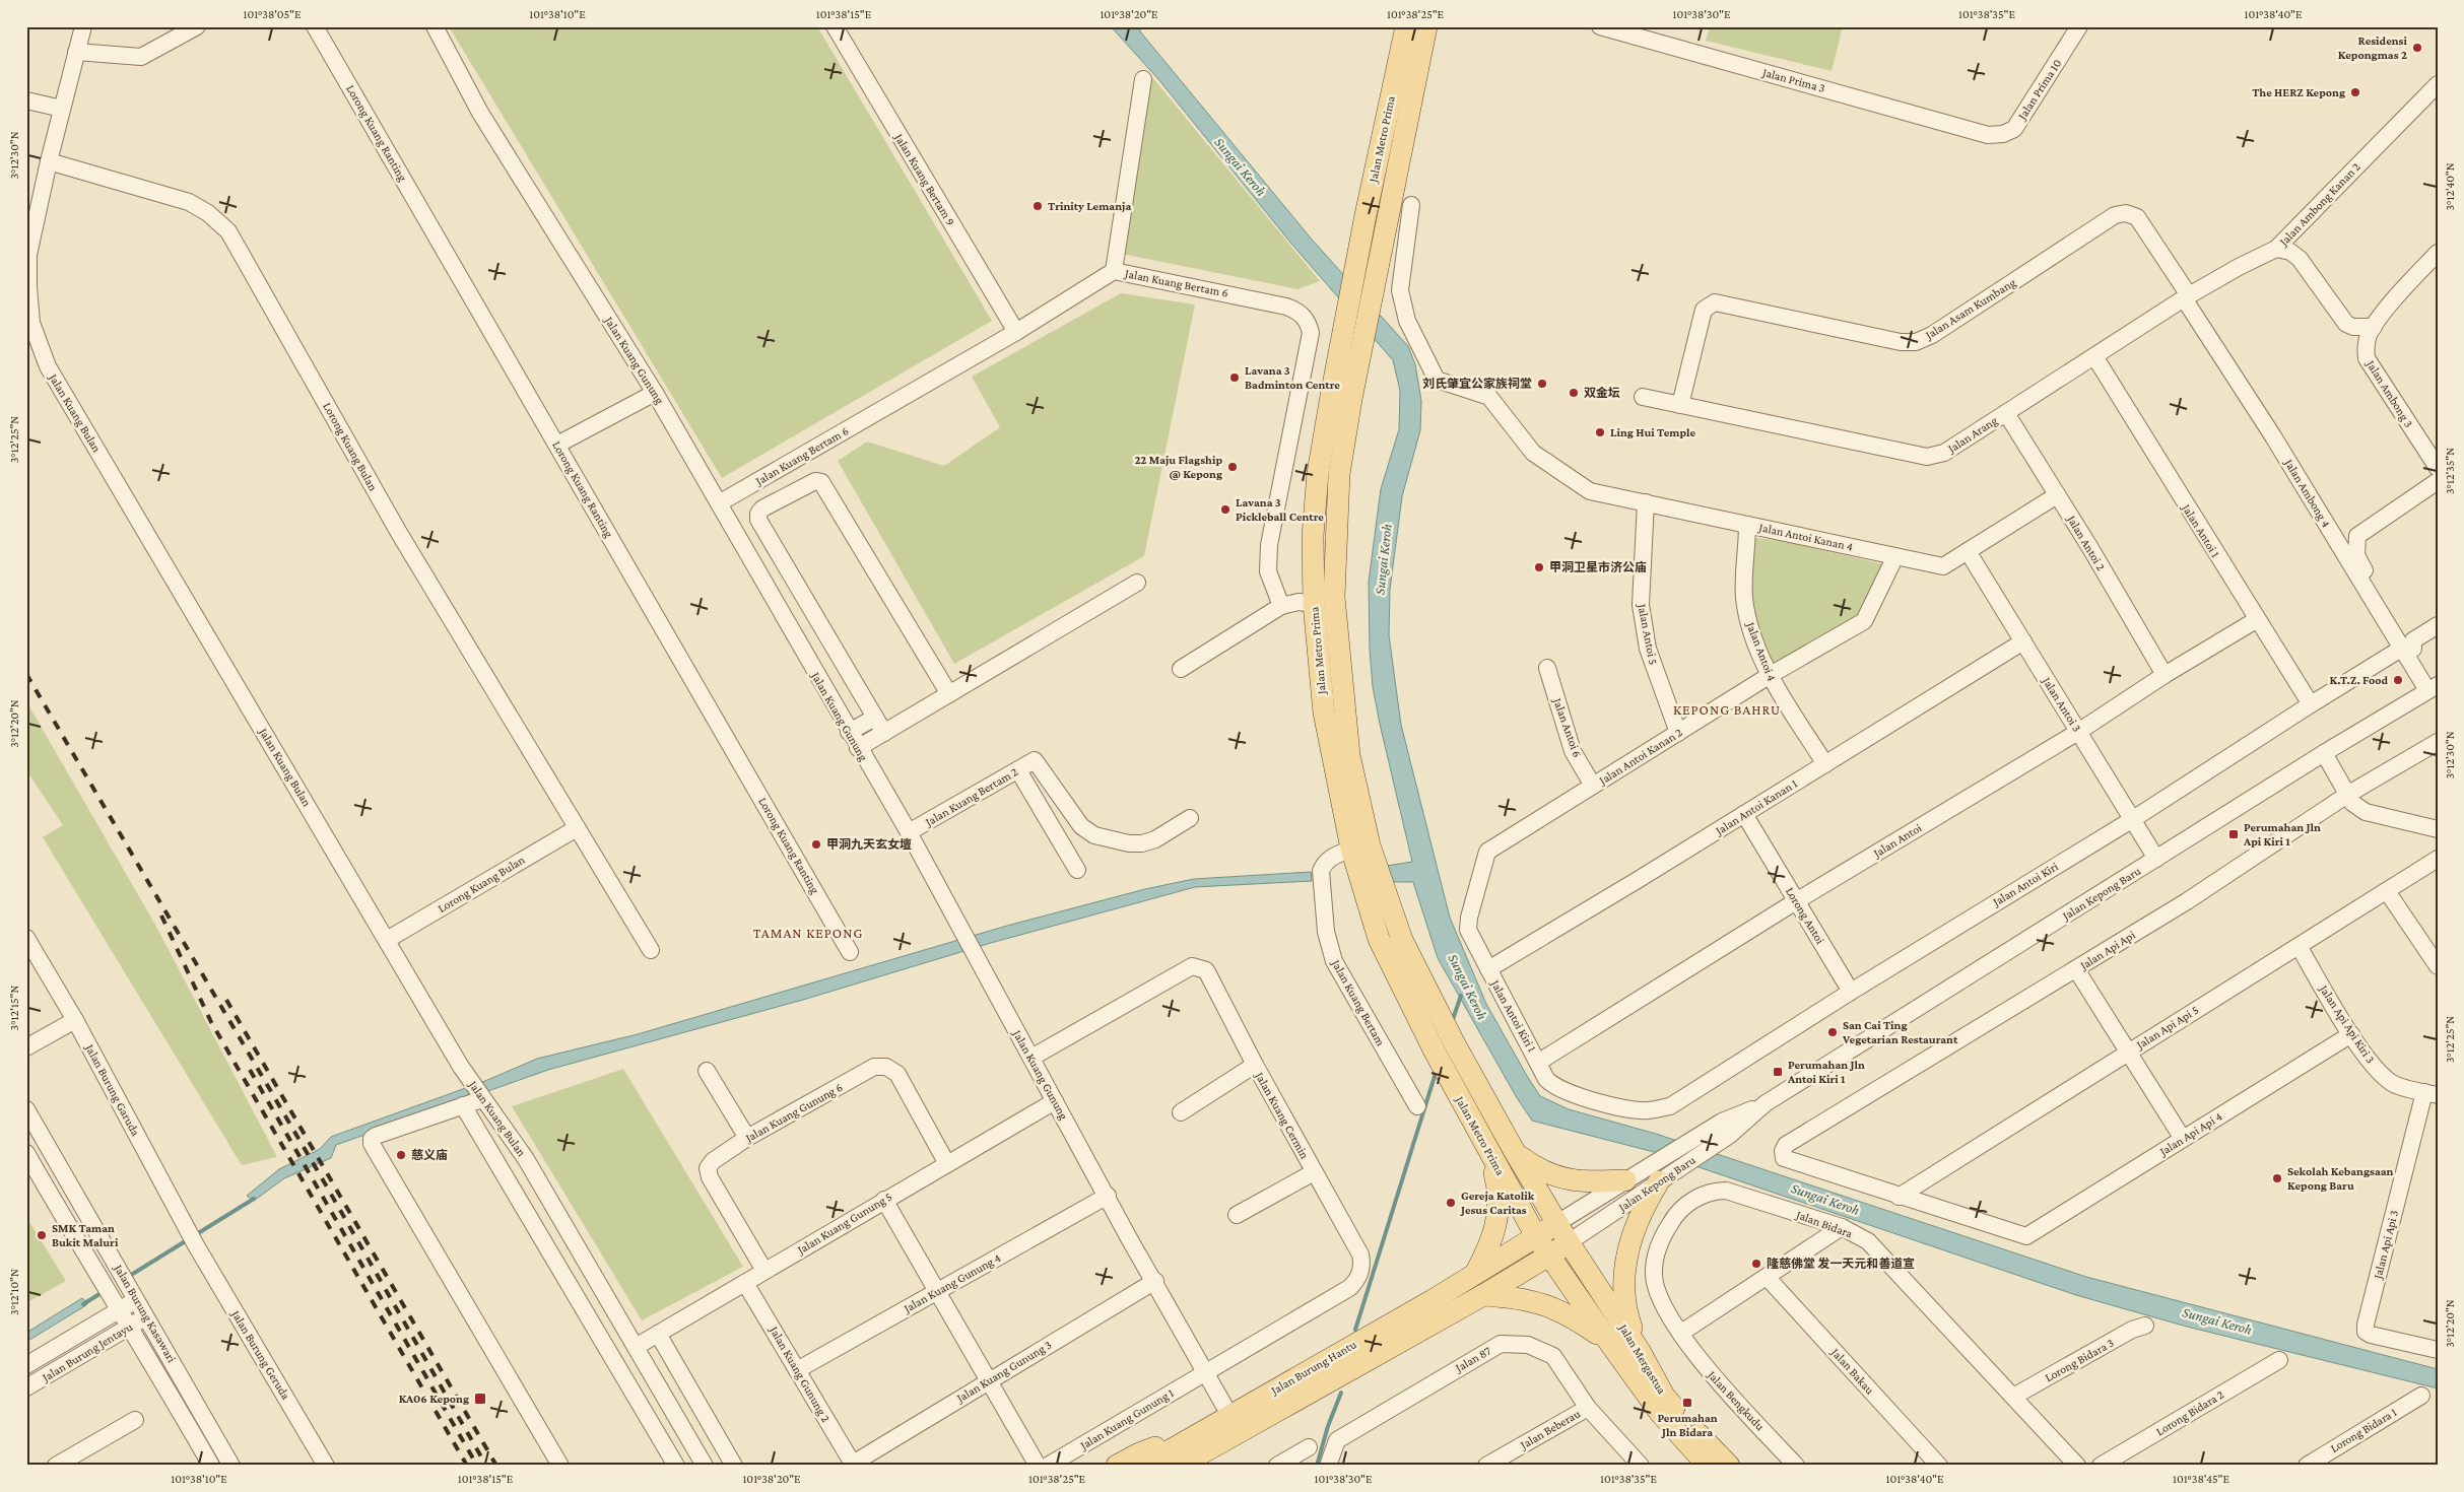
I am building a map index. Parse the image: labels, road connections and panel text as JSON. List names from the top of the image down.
{
  "streets": {
    "main road": ["Jalan Metro Prima", "Jalan Mergastua", "Jalan Burung Hantu"],
    "street": [
      "Jalan Prima 3",
      "Jalan Prima 10",
      "Lorong Kuang Ranting",
      "Jalan Kuang Bertam 9",
      "Jalan Ambong Kanan 2",
      "Jalan Kuang Bertam 6",
      "Jalan Asam Kumbang",
      "Jalan Kuang Gunung",
      "Jalan Ambong 3",
      "Jalan Kuang Bulan",
      "Jalan Arang",
      "Lorong Kuang Bulan",
      "Jalan Ambong 4",
      "Jalan Antoi 1",
      "Jalan Antoi Kanan 4",
      "Jalan Antoi 2",
      "Jalan Antoi 5",
      "Jalan Antoi 4",
      "Jalan Antoi 3",
      "Jalan Antoi 6",
      "Jalan Antoi Kanan 2",
      "Jalan Kuang Bertam 2",
      "Jalan Antoi Kanan 1",
      "Jalan Antoi",
      "Jalan Antoi Kiri",
      "Jalan Kepong Baru",
      "Lorong Antoi",
      "Jalan Api Api",
      "Jalan Kuang Bertam",
      "Jalan Antoi Kiri 1",
      "Jalan Api Api Kiri 3",
      "Jalan Api Api 5",
      "Jalan Burung Garuda",
      "Jalan Kuang Gunung 6",
      "Jalan Kuang Cermin",
      "Jalan Api Api 4",
      "Jalan Kuang Gunung 5",
      "Jalan Bidara",
      "Jalan Api Api 3",
      "Jalan Kuang Gunung 4",
      "Jalan Burung Kasawari",
      "Jalan Burung Jentayu",
      "Jalan Burung Geruda",
      "Jalan 87",
      "Lorong Bidara 3",
      "Jalan Kuang Gunung 3",
      "Jalan Bakau",
      "Jalan Kuang Gunung 2",
      "Jalan Bengkudu",
      "Lorong Bidara 2",
      "Jalan Kuang Gunung 1",
      "Jalan Beberau",
      "Lorong Bidara 1"
    ]
  },
  "crossings": [
    ["Jalan Prima 3", "Jalan Prima 10"],
    ["Jalan Metro Prima", "Jalan Kepong Baru"],
    ["Jalan Metro Prima", "Jalan Kuang Bertam"],
    ["Jalan Metro Prima", "Jalan Mergastua"],
    ["Jalan Metro Prima", "Jalan Burung Hantu"],
    ["Jalan Kuang Bertam 9", "Jalan Kuang Bertam 6"],
    ["Jalan Ambong Kanan 2", "Jalan Asam Kumbang"],
    ["Jalan Ambong Kanan 2", "Jalan Arang"],
    ["Jalan Ambong Kanan 2", "Jalan Ambong 4"],
    ["Jalan Kuang Bertam 6", "Jalan Kuang Gunung"],
    ["Jalan Asam Kumbang", "Jalan Arang"],
    ["Jalan Asam Kumbang", "Jalan Ambong 4"],
    ["Jalan Kuang Gunung", "Jalan Kuang Bertam 2"],
    ["Jalan Kuang Gunung", "Jalan Kuang Cermin"],
    ["Jalan Kuang Gunung", "Jalan Kuang Gunung 5"],
    ["Jalan Kuang Gunung", "Jalan Kuang Gunung 4"],
    ["Jalan Kuang Gunung", "Jalan Burung Hantu"],
    ["Jalan Kuang Gunung", "Jalan Kuang Gunung 3"],
    ["Jalan Kuang Gunung", "Jalan Kuang Gunung 1"],
    ["Jalan Kuang Bulan", "Lorong Kuang Bulan"],
    ["Jalan Kuang Bulan", "Jalan Kuang Gunung 5"],
    ["Jalan Arang", "Jalan Ambong 4"],
    ["Jalan Arang", "Jalan Antoi 1"],
    ["Jalan Arang", "Jalan Antoi 2"],
    ["Jalan Ambong 4", "Jalan Antoi Kiri"],
    ["Jalan Ambong 4", "Jalan Kepong Baru"],
    ["Jalan Antoi 1", "Jalan Antoi"],
    ["Jalan Antoi 1", "Jalan Antoi Kiri"],
    ["Jalan Antoi Kanan 4", "Jalan Antoi 2"],
    ["Jalan Antoi Kanan 4", "Jalan Antoi 5"],
    ["Jalan Antoi Kanan 4", "Jalan Antoi 4"],
    ["Jalan Antoi Kanan 4", "Jalan Antoi 3"],
    ["Jalan Antoi Kanan 4", "Jalan Antoi Kanan 2"],
    ["Jalan Antoi 2", "Jalan Antoi"],
    ["Jalan Antoi 5", "Jalan Antoi Kanan 2"],
    ["Jalan Antoi 4", "Jalan Antoi Kanan 2"],
    ["Jalan Antoi 4", "Jalan Antoi Kanan 1"],
    ["Jalan Antoi 3", "Jalan Antoi Kanan 1"],
    ["Jalan Antoi 3", "Jalan Antoi"],
    ["Jalan Antoi 3", "Jalan Antoi Kiri"],
    ["Jalan Antoi 3", "Jalan Kepong Baru"],
    ["Jalan Antoi 6", "Jalan Antoi Kanan 2"],
    ["Jalan Antoi Kanan 2", "Jalan Antoi Kiri 1"],
    ["Jalan Antoi Kanan 1", "Lorong Antoi"],
    ["Jalan Antoi Kanan 1", "Jalan Antoi Kiri 1"],
    ["Jalan Antoi", "Lorong Antoi"],
    ["Jalan Antoi", "Jalan Antoi Kiri 1"],
    ["Jalan Antoi Kiri", "Lorong Antoi"],
    ["Jalan Antoi Kiri", "Jalan Antoi Kiri 1"],
    ["Jalan Kepong Baru", "Jalan Mergastua"],
    ["Jalan Kepong Baru", "Jalan Burung Hantu"],
    ["Jalan Api Api", "Jalan Api Api 5"],
    ["Jalan Api Api", "Jalan Api Api 4"],
    ["Jalan Api Api Kiri 3", "Jalan Api Api 5"],
    ["Jalan Api Api Kiri 3", "Jalan Api Api 4"],
    ["Jalan Api Api Kiri 3", "Jalan Api Api 3"],
    ["Jalan Api Api 5", "Jalan Api Api 4"],
    ["Jalan Burung Garuda", "Jalan Burung Geruda"],
    ["Jalan Kuang Gunung 6", "Jalan Kuang Gunung 5"],
    ["Jalan Kuang Cermin", "Jalan Kuang Gunung 1"],
    ["Jalan Kuang Gunung 5", "Jalan Kuang Gunung 2"],
    ["Jalan Bidara", "Lorong Bidara 3"],
    ["Jalan Bidara", "Jalan Bengkudu"],
    ["Jalan Kuang Gunung 4", "Jalan Kuang Gunung 2"],
    ["Jalan Burung Kasawari", "Jalan Burung Jentayu"],
    ["Jalan 87", "Jalan Beberau"],
    ["Jalan Mergastua", "Jalan Burung Hantu"],
    ["Jalan Kuang Gunung 3", "Jalan Kuang Gunung 2"]
  ],
  "districts": ["KEPONG BAHRU", "TAMAN KEPONG"],
  "water": ["Sungai Keroh"],
  "places": {
    "other": [
      "Residensi Kepongmas 2",
      "The HERZ Kepong",
      "Trinity Lemanja",
      "Lavana 3 Badminton Centre",
      "刘氏肇宜公家族祠堂",
      "双金坛",
      "Ling Hui Temple",
      "22 Maju Flagship @ Kepong",
      "Lavana 3 Pickleball Centre",
      "甲洞卫星市济公庙",
      "K.T.Z. Food",
      "甲洞九天玄女壇",
      "San Cai Ting Vegetarian Restaurant",
      "慈义庙",
      "Sekolah Kebangsaan Kepong Baru",
      "Gereja Katolik Jesus Caritas",
      "SMK Taman Bukit Maluri",
      "隆慈佛堂 发一天元和善道宣"
    ],
    "transit": [
      "Perumahan Jln Api Kiri 1",
      "Perumahan Jln Antoi Kiri 1",
      "KA06 Kepong",
      "Perumahan Jln Bidara"
    ]
  },
  "coordinates": [
    "101°38'05\"E",
    "101°38'10\"E",
    "101°38'15\"E",
    "101°38'20\"E",
    "101°38'25\"E",
    "101°38'30\"E",
    "101°38'35\"E",
    "101°38'40\"E",
    "3°12'30\"N",
    "3°12'40\"N",
    "3°12'25\"N",
    "3°12'35\"N",
    "3°12'20\"N",
    "3°12'15\"N",
    "3°12'10\"N",
    "101°38'45\"E"
  ]
}
